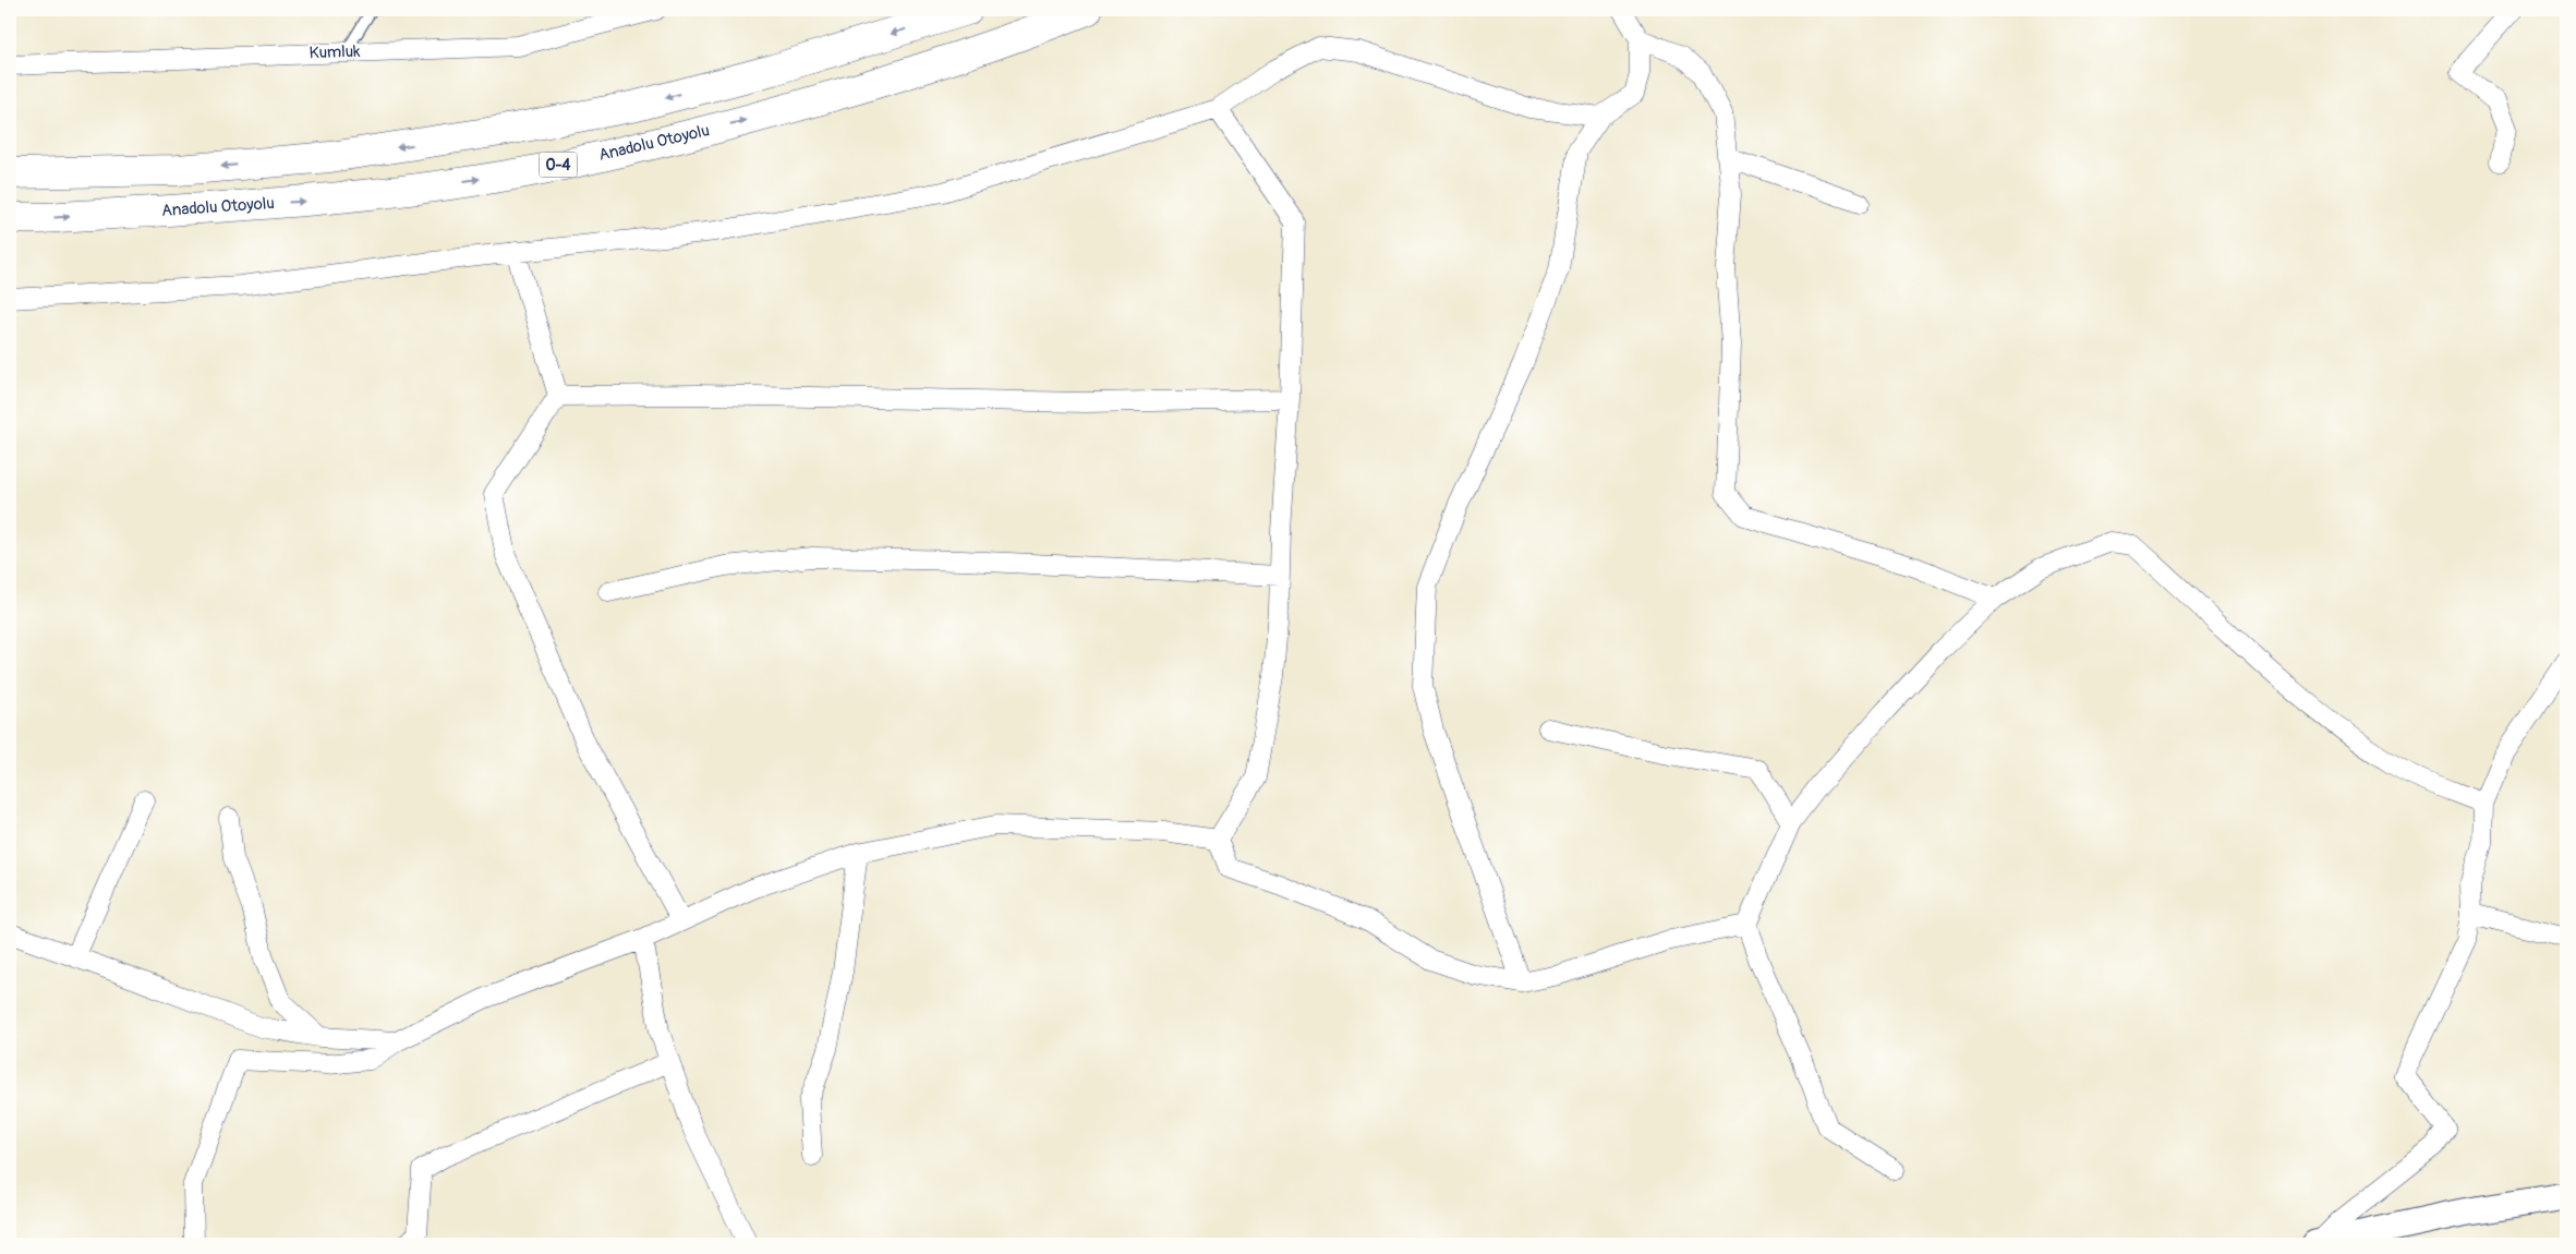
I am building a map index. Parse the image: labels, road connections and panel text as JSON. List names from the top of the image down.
{
  "streets": {
    "highway": ["Anadolu Otoyolu", "O-4"],
    "street": ["Kumluk"]
  }
}
